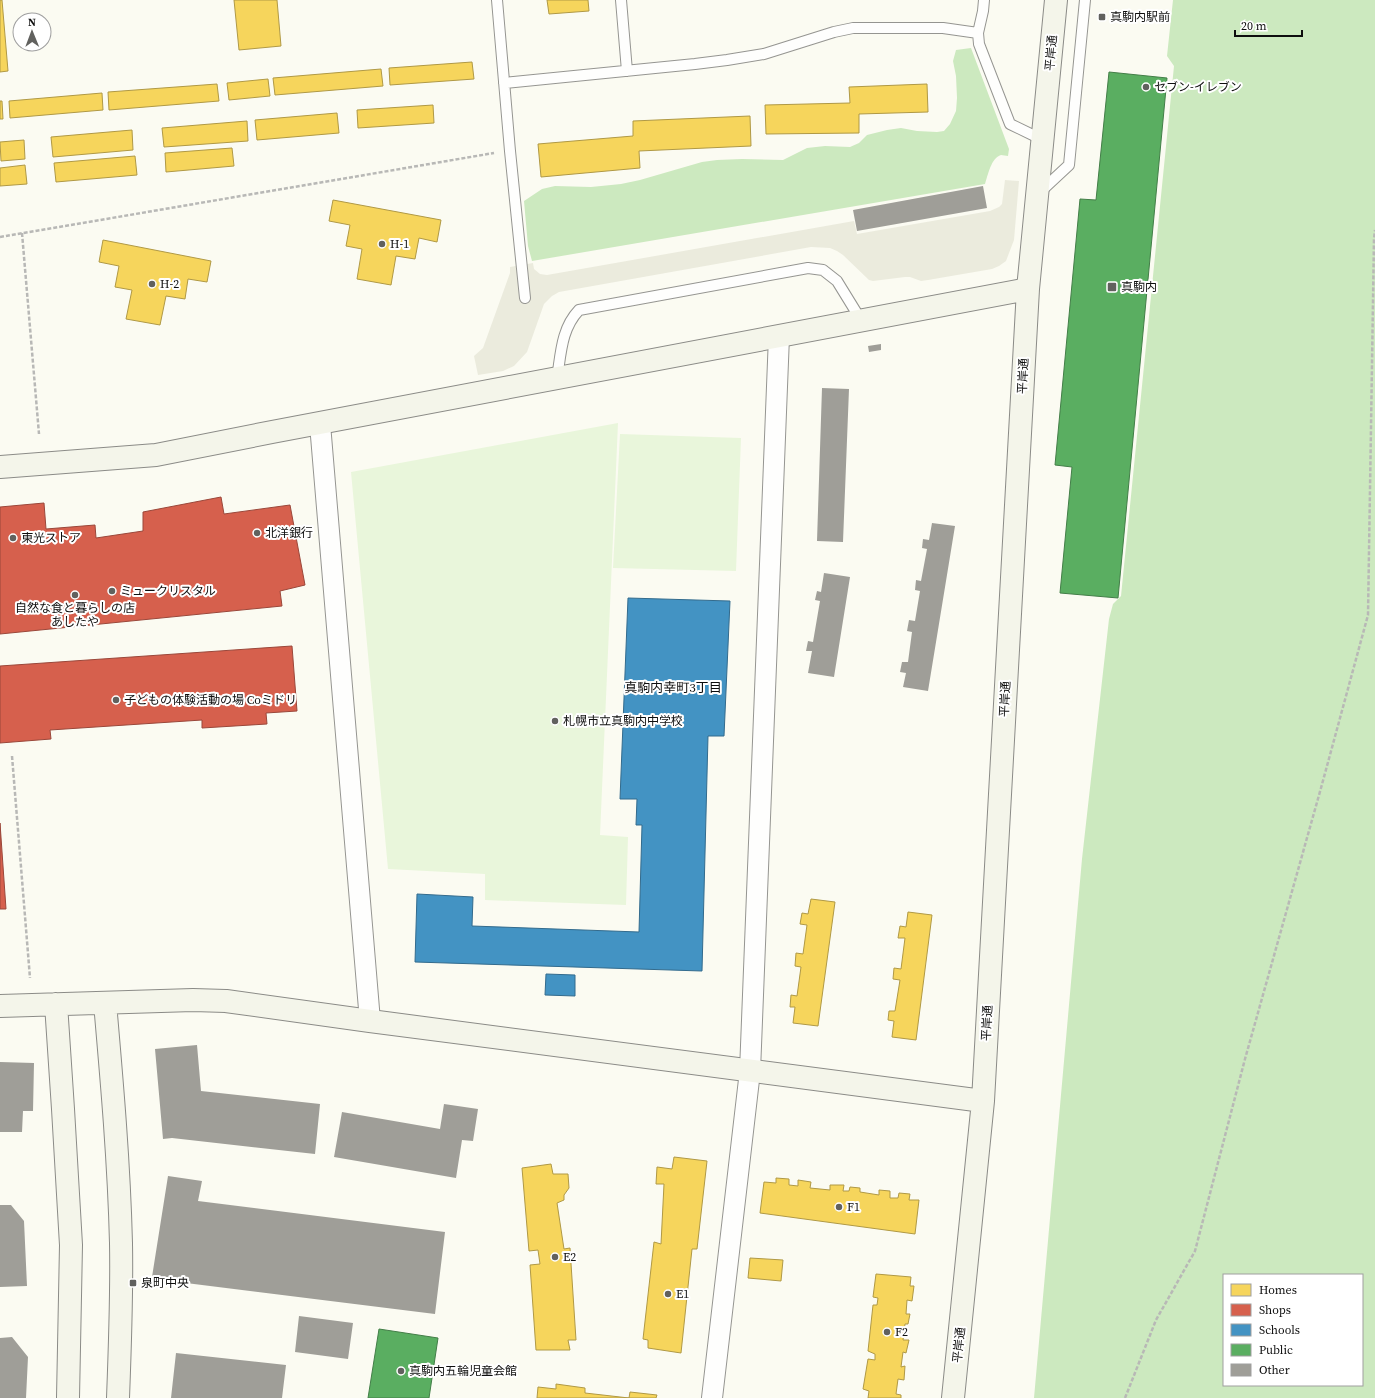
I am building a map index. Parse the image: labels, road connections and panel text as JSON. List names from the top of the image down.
{
  "streets": {
    "street": ["平岸通"]
  },
  "districts": ["真駒内幸町3丁目"],
  "places": {
    "transit": ["真駒内駅前", "真駒内", "泉町中央"],
    "other": [
      "セブン-イレブン",
      "H-1",
      "H-2",
      "北洋銀行",
      "東光ストア",
      "ミュークリスタル",
      "自然な食と暮らしの店 あしたや",
      "子どもの体験活動の場 Coミドリ",
      "札幌市立真駒内中学校",
      "F1",
      "E2",
      "E1",
      "F2",
      "真駒内五輪児童会館"
    ]
  },
  "legend": [
    "Homes",
    "Shops",
    "Schools",
    "Public",
    "Other"
  ],
  "scale_bar": "20 m",
  "north": "top"
}
